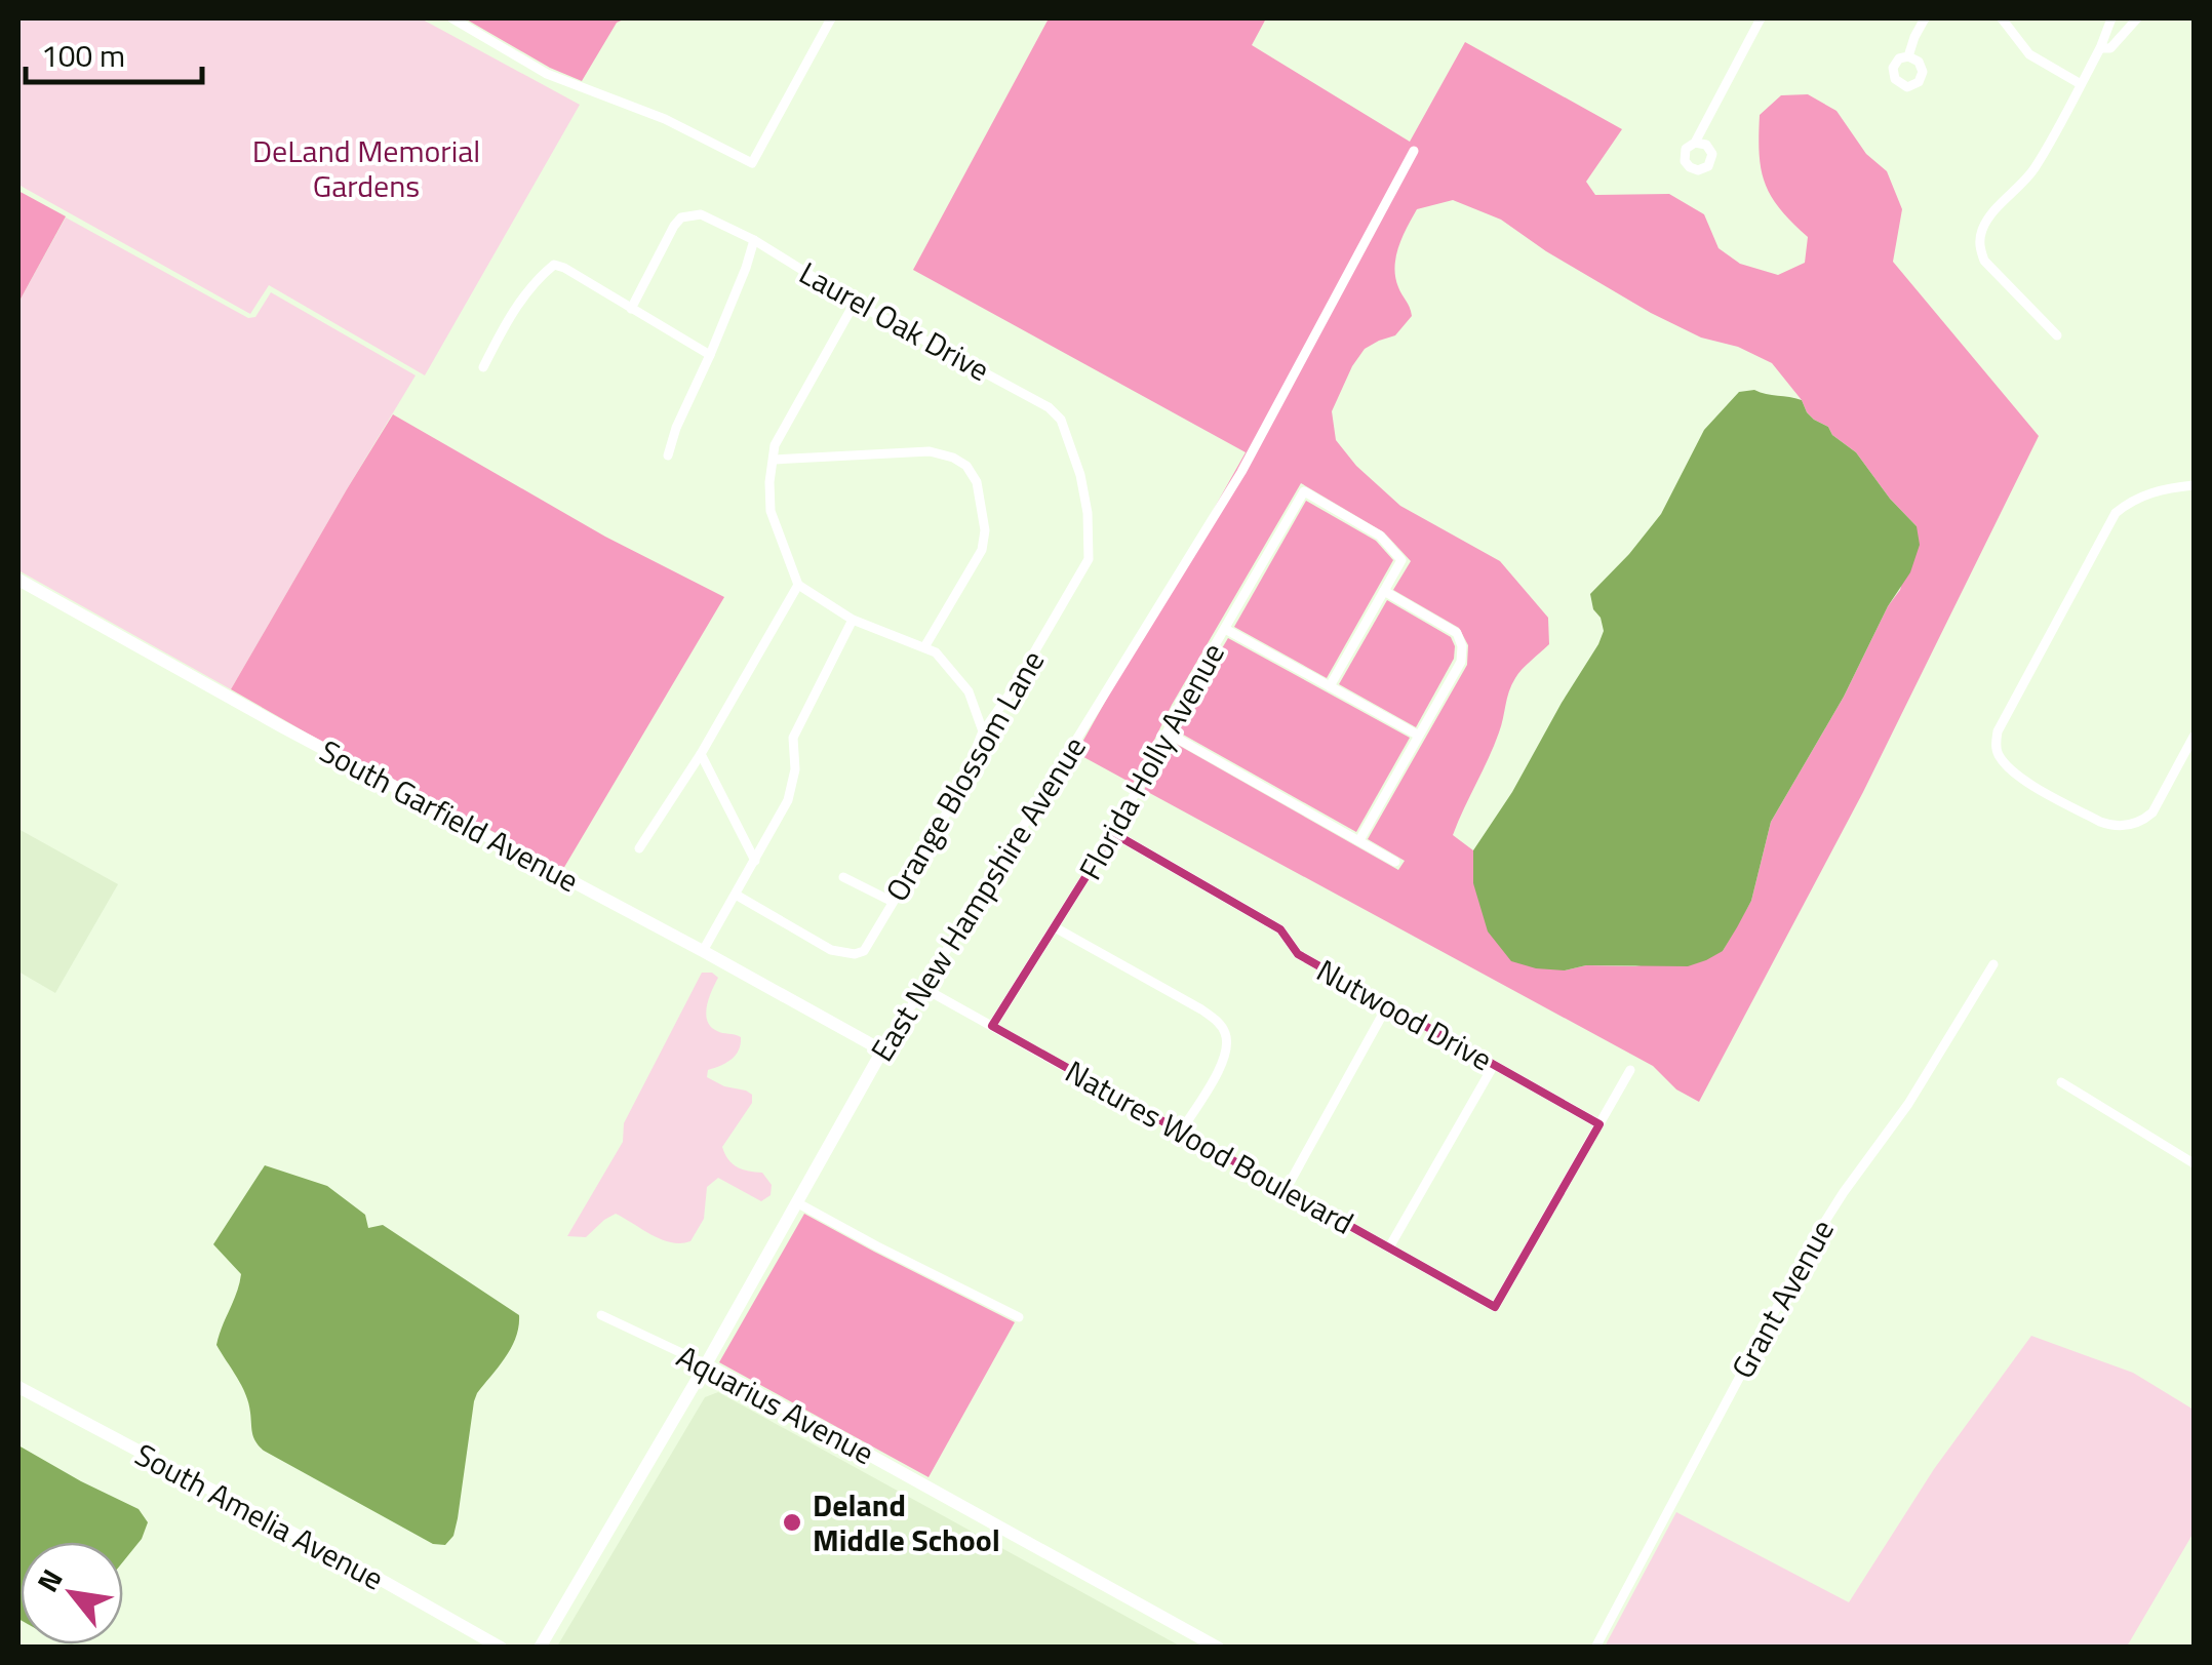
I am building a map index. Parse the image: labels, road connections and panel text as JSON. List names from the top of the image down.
{
  "streets": {
    "street": [
      "Laurel Oak Drive",
      "Florida Holly Avenue",
      "Orange Blossom Lane",
      "South Garfield Avenue",
      "East New Hampshire Avenue",
      "Nutwood Drive",
      "Natures Wood Boulevard",
      "Grant Avenue",
      "Aquarius Avenue",
      "South Amelia Avenue"
    ]
  },
  "crossings": [
    ["Laurel Oak Drive", "Orange Blossom Lane"],
    ["Florida Holly Avenue", "Nutwood Drive"],
    ["Florida Holly Avenue", "Natures Wood Boulevard"],
    ["South Garfield Avenue", "East New Hampshire Avenue"],
    ["East New Hampshire Avenue", "Natures Wood Boulevard"],
    ["East New Hampshire Avenue", "Aquarius Avenue"],
    ["Nutwood Drive", "Natures Wood Boulevard"]
  ],
  "parks": ["DeLand Memorial Gardens"],
  "places": ["Deland Middle School"],
  "scale_bar": "100 m",
  "north": "top left"
}
